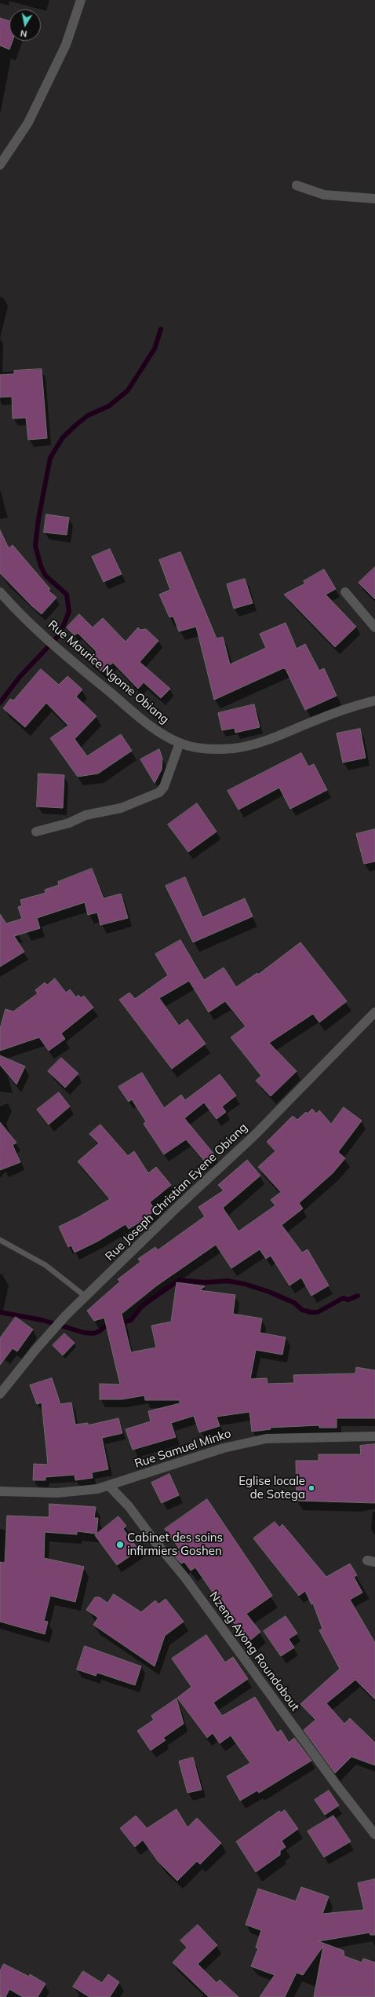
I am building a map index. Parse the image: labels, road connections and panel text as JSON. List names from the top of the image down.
{
  "streets": {
    "street": [
      "Rue Maurice Ngome Obiang",
      "Rue Joseph Christian Eyene Obiang",
      "Rue Samuel Minko",
      "Nzeng Ayong Roundabout"
    ]
  },
  "crossings": [
    ["Rue Samuel Minko", "Nzeng Ayong Roundabout"]
  ],
  "places": ["Eglise locale de Sotega", "Cabinet des soins infirmiers Goshen"],
  "north": "bottom"
}
